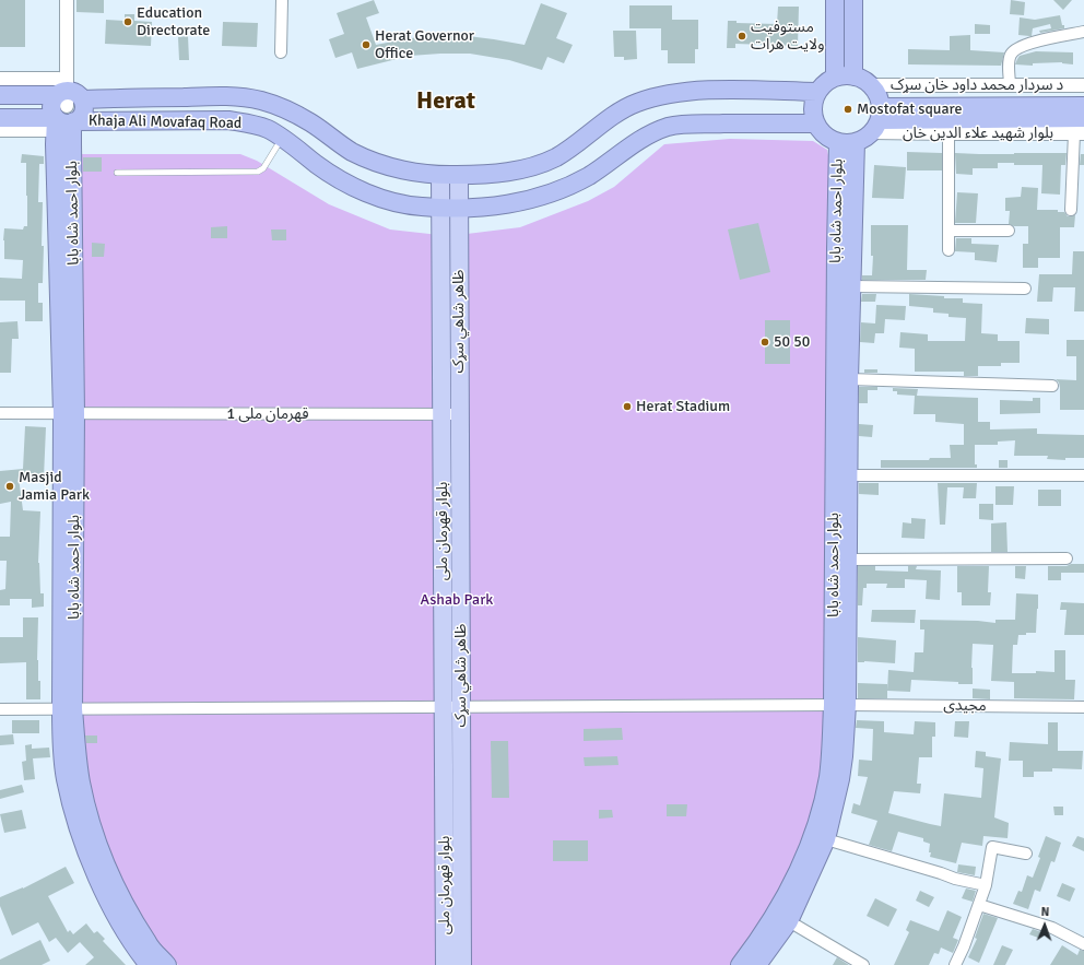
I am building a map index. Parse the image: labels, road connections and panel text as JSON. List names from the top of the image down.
{
  "streets": {
    "highway": ["د سردار محمد داود خان سړک", "Khaja Ali Movafaq Road", "بلوار احمد شاه بابا"],
    "main road": ["ظاهر شاهي سړک", "بلوار قهرمان ملی"],
    "street": ["بلوار شهید علاء الدین خان", "قهرمان ملی 1", "مجیدی"]
  },
  "crossings": [
    ["د سردار محمد داود خان سړک", "Khaja Ali Movafaq Road"],
    ["د سردار محمد داود خان سړک", "بلوار شهید علاء الدین خان"],
    ["د سردار محمد داود خان سړک", "بلوار احمد شاه بابا"],
    ["Khaja Ali Movafaq Road", "بلوار شهید علاء الدین خان"],
    ["Khaja Ali Movafaq Road", "بلوار احمد شاه بابا"],
    ["Khaja Ali Movafaq Road", "ظاهر شاهي سړک"],
    ["Khaja Ali Movafaq Road", "بلوار قهرمان ملی"],
    ["بلوار شهید علاء الدین خان", "بلوار احمد شاه بابا"],
    ["بلوار احمد شاه بابا", "قهرمان ملی 1"],
    ["بلوار احمد شاه بابا", "مجیدی"],
    ["ظاهر شاهي سړک", "قهرمان ملی 1"],
    ["ظاهر شاهي سړک", "مجیدی"],
    ["قهرمان ملی 1", "بلوار قهرمان ملی"],
    ["بلوار قهرمان ملی", "مجیدی"]
  ],
  "districts": ["Herat"],
  "parks": ["Ashab Park"],
  "places": [
    "Education Directorate",
    "مستوفیت ولایت هرات",
    "Herat Governor Office",
    "Mostofat square",
    "50 50",
    "Herat Stadium",
    "Masjid Jamia Park"
  ],
  "north": "top"
}
